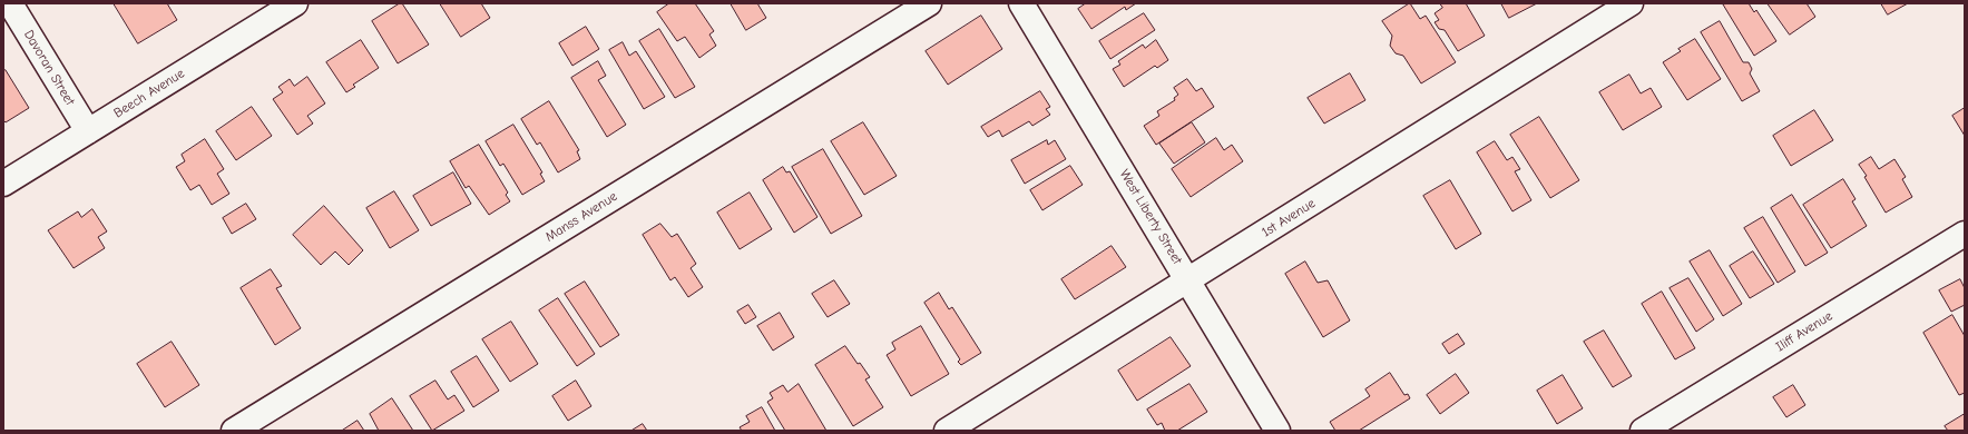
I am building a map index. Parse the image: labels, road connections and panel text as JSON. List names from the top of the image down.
{
  "streets": {
    "street": [
      "Davoran Street",
      "Beech Avenue",
      "Manss Avenue",
      "West Liberty Street",
      "1st Avenue",
      "Iliff Avenue"
    ]
  },
  "crossings": [
    ["Davoran Street", "Beech Avenue"],
    ["West Liberty Street", "1st Avenue"]
  ]
}
